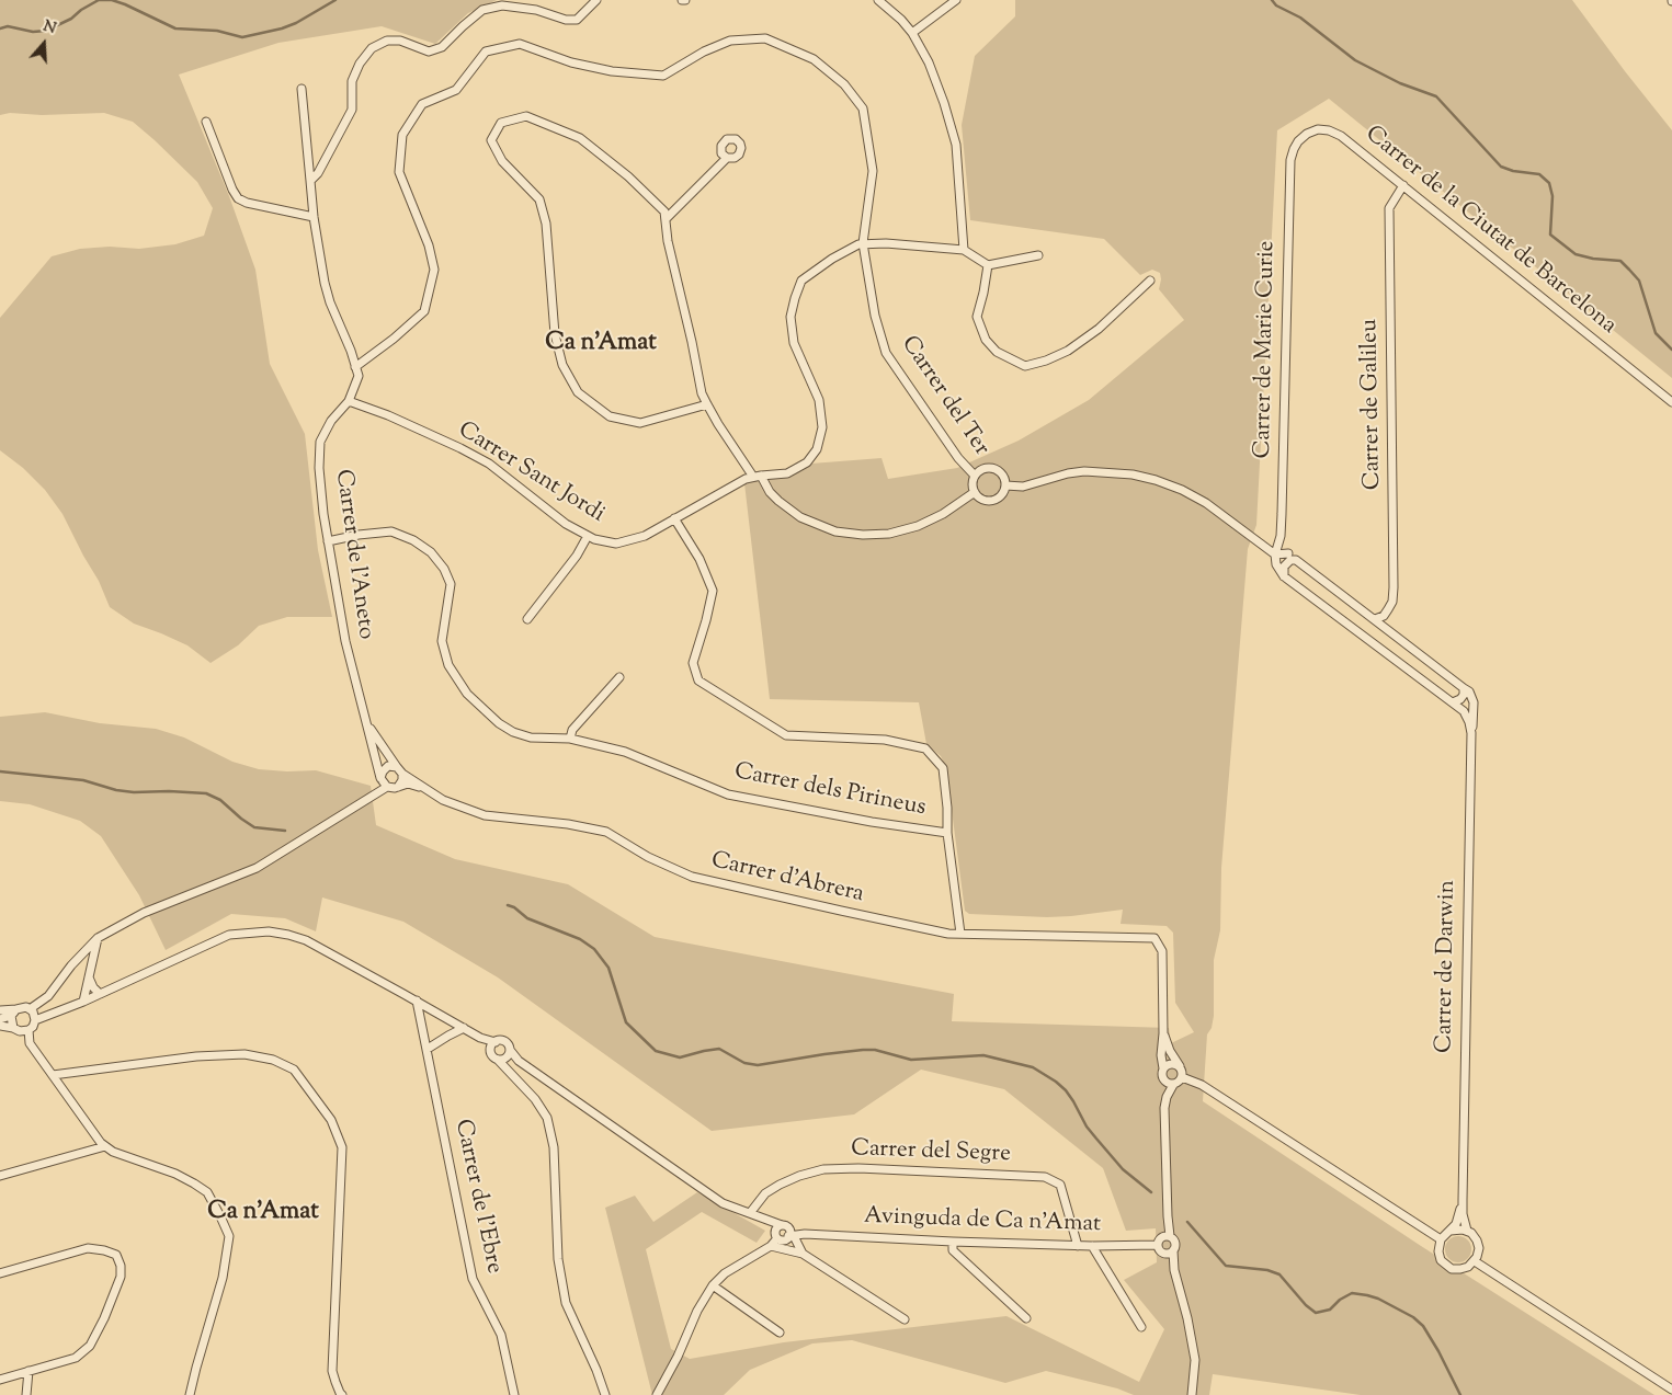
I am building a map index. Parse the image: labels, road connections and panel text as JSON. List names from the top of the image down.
{
  "streets": {
    "street": [
      "Carrer de la Ciutat de Barcelona",
      "Carrer de Marie Curie",
      "Carrer del Ter",
      "Carrer de Galileu",
      "Carrer Sant Jordi",
      "Carrer de l'Aneto",
      "Carrer dels Pirineus",
      "Carrer d'Abrera",
      "Carrer de Darwin",
      "Carrer del Segre",
      "Carrer de l'Ebre",
      "Avinguda de Ca n'Amat"
    ]
  },
  "crossings": [
    ["Carrer de la Ciutat de Barcelona", "Carrer de Marie Curie"],
    ["Carrer de la Ciutat de Barcelona", "Carrer de Galileu"],
    ["Carrer del Ter", "Carrer Sant Jordi"],
    ["Carrer Sant Jordi", "Carrer de l'Aneto"],
    ["Carrer de l'Aneto", "Carrer dels Pirineus"],
    ["Carrer de l'Aneto", "Carrer d'Abrera"],
    ["Carrer del Segre", "Avinguda de Ca n'Amat"]
  ],
  "districts": ["Ca n'Amat", "Ca n'Amat"],
  "north": "top"
}
